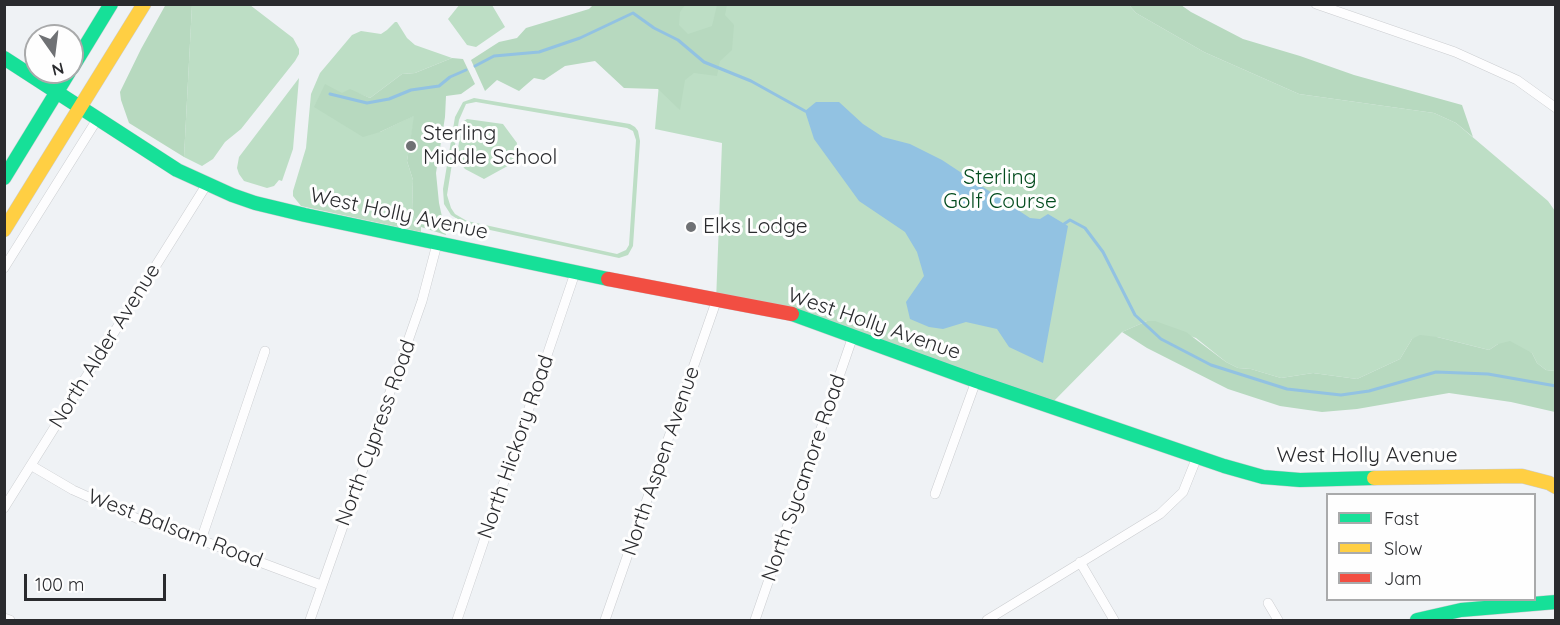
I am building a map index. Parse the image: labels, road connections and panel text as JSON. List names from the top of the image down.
{
  "streets": {
    "street": [
      "West Holly Avenue",
      "North Alder Avenue",
      "North Cypress Road",
      "North Hickory Road",
      "North Aspen Avenue",
      "North Sycamore Road",
      "West Balsam Road"
    ]
  },
  "crossings": [
    ["West Holly Avenue", "North Alder Avenue"],
    ["West Holly Avenue", "North Cypress Road"],
    ["West Holly Avenue", "North Hickory Road"],
    ["West Holly Avenue", "North Aspen Avenue"],
    ["West Holly Avenue", "North Sycamore Road"],
    ["North Alder Avenue", "West Balsam Road"],
    ["North Cypress Road", "West Balsam Road"]
  ],
  "parks": ["Sterling Golf Course"],
  "places": ["Sterling Middle School", "Elks Lodge"],
  "legend": ["Fast", "Slow", "Jam"],
  "scale_bar": "100 m",
  "north": "bottom"
}
